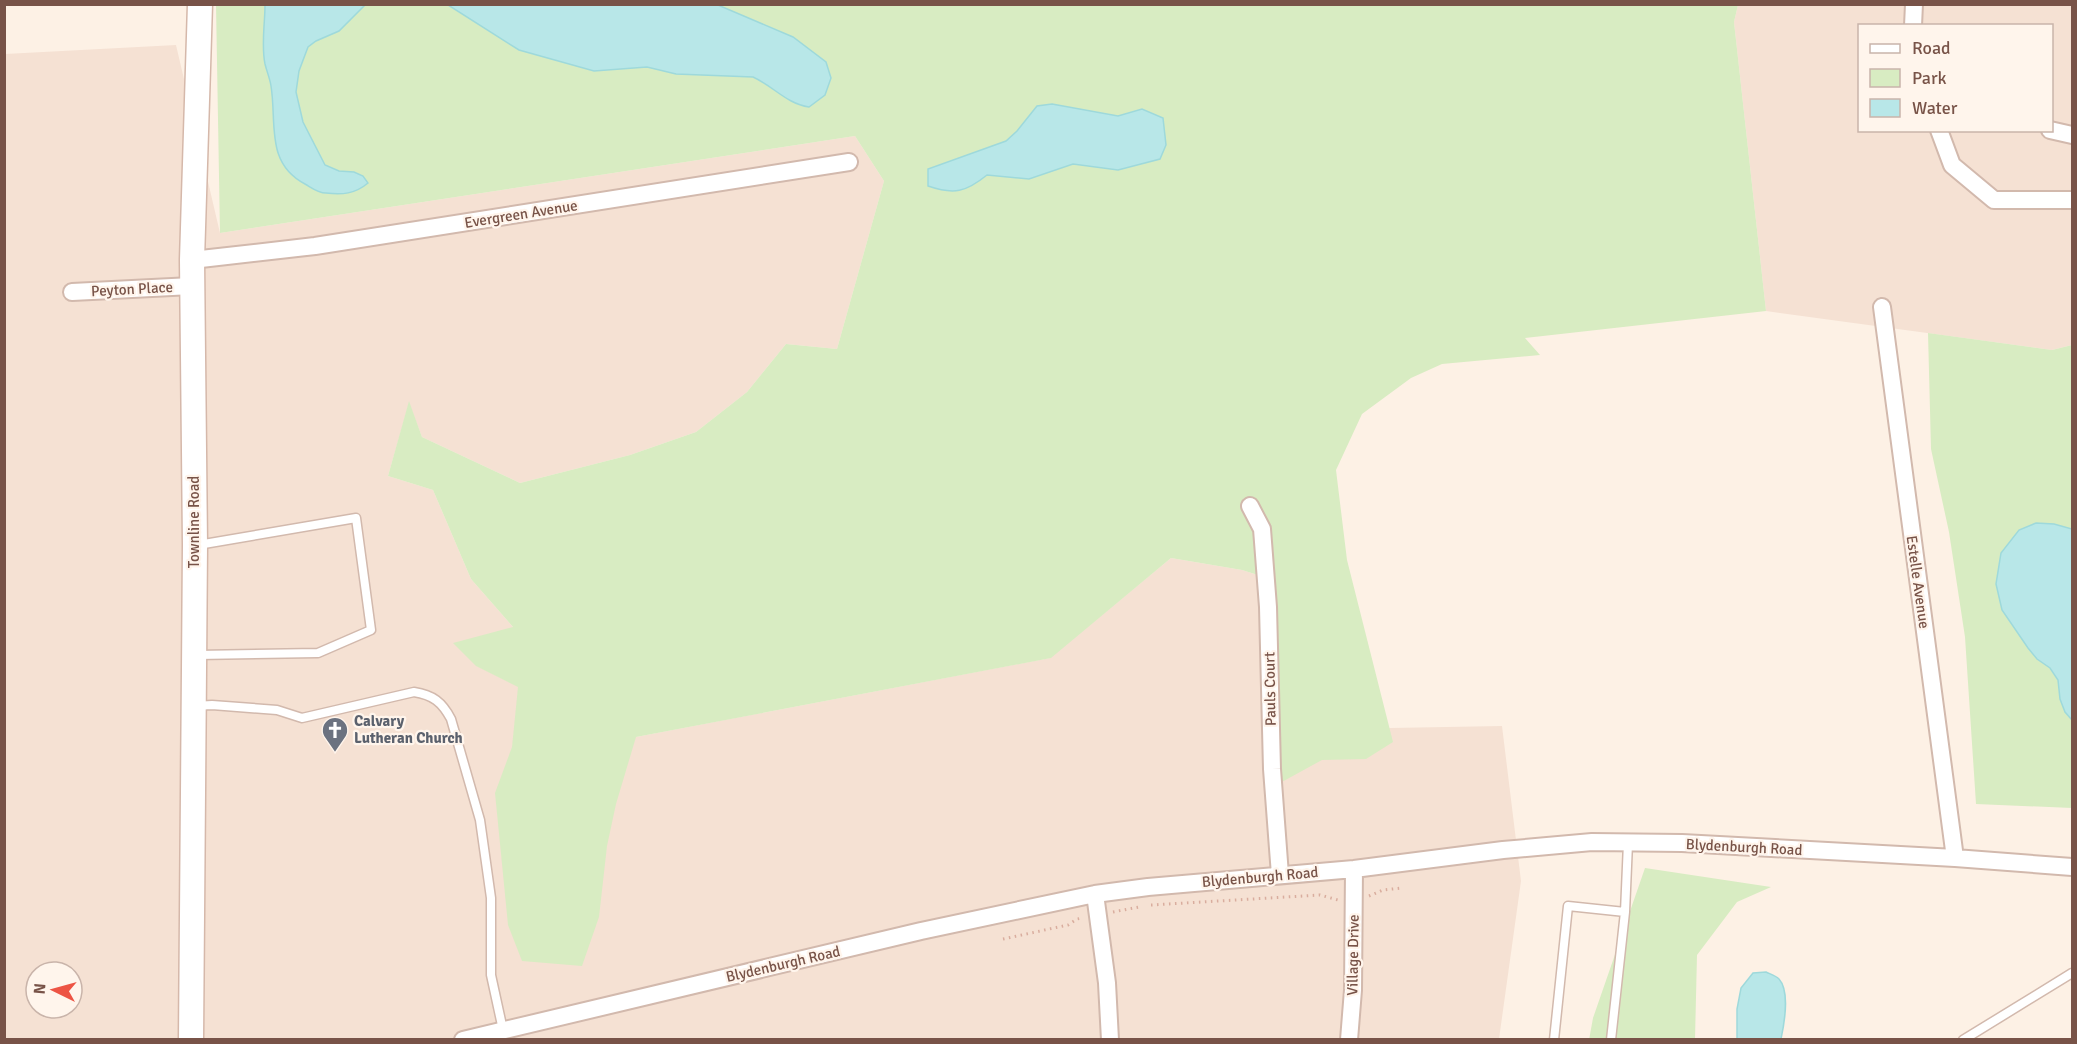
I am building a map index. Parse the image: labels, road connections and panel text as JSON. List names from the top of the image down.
{
  "streets": {
    "street": [
      "Evergreen Avenue",
      "Peyton Place",
      "Townline Road",
      "Estelle Avenue",
      "Pauls Court",
      "Blydenburgh Road",
      "Village Drive"
    ]
  },
  "crossings": [
    ["Evergreen Avenue", "Townline Road"],
    ["Peyton Place", "Townline Road"],
    ["Estelle Avenue", "Blydenburgh Road"],
    ["Pauls Court", "Blydenburgh Road"],
    ["Blydenburgh Road", "Village Drive"]
  ],
  "places": {
    "church": ["Calvary Lutheran Church"]
  },
  "legend": ["Road", "Park", "Water"],
  "north": "left"
}
